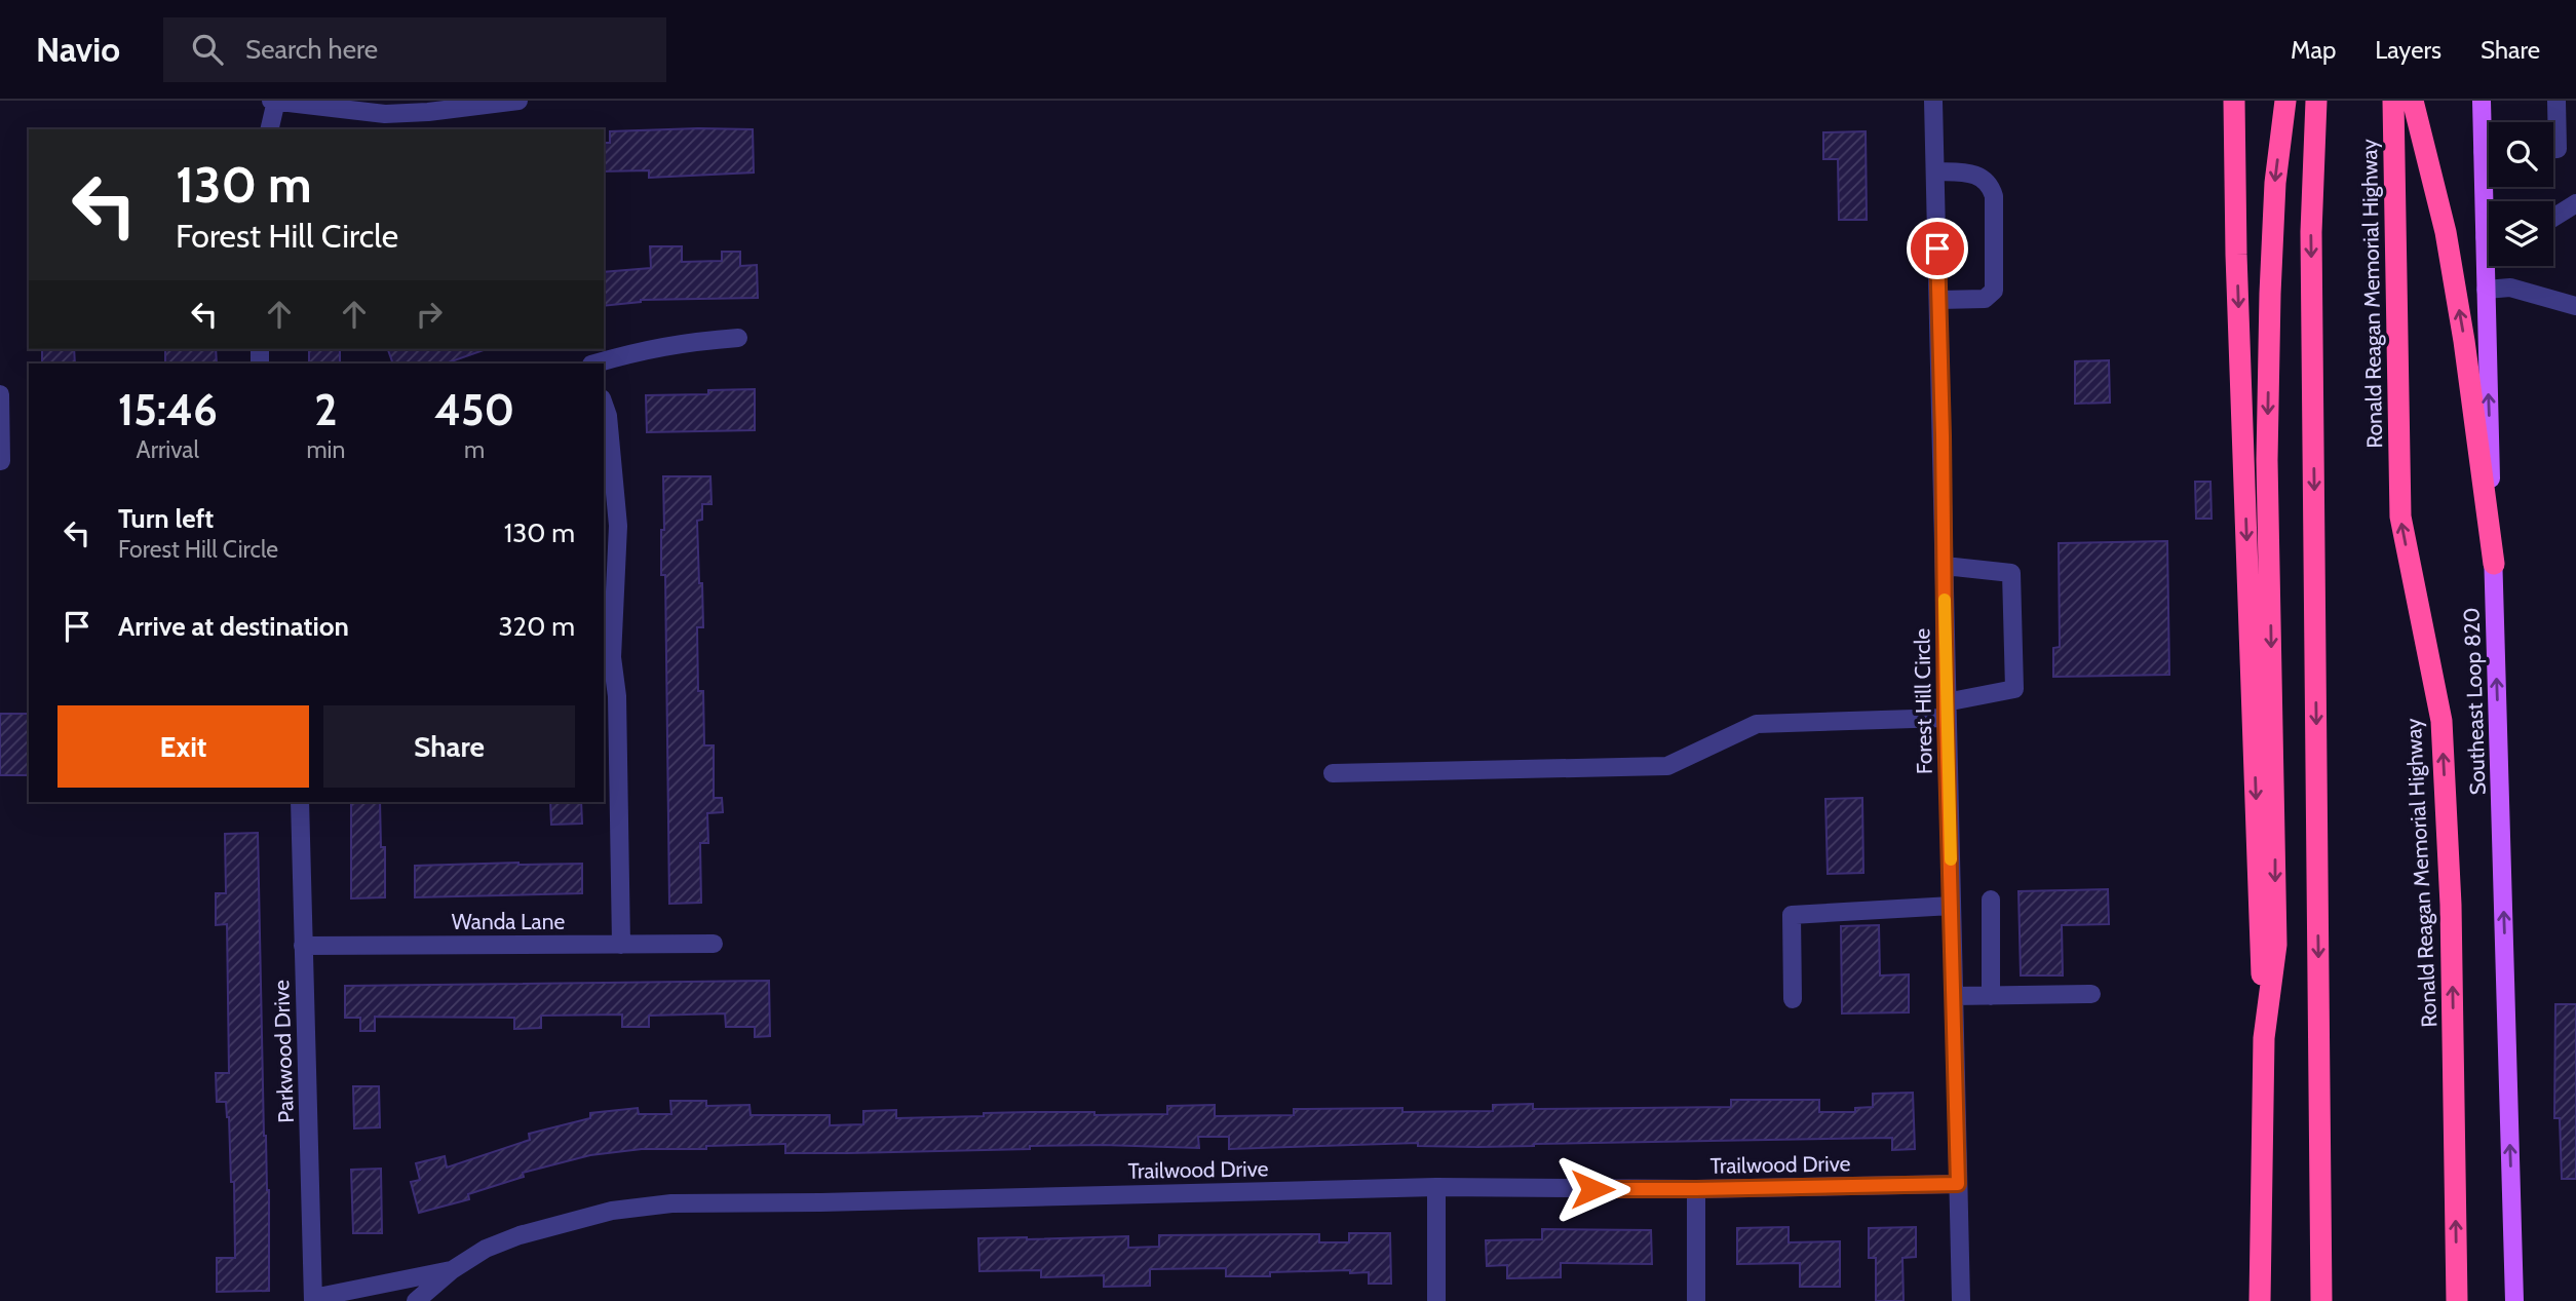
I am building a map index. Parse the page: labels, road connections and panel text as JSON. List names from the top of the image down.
{
  "streets": {
    "highway": ["Ronald Reagan Memorial Highway"],
    "main road": ["Southeast Loop 820"],
    "street": [
      "Forest Hill Circle",
      "Wanda Lane",
      "Parkwood Drive",
      "Trailwood Drive"
    ]
  },
  "crossings": [
    ["Forest Hill Circle", "Trailwood Drive"],
    ["Wanda Lane", "Parkwood Drive"],
    ["Parkwood Drive", "Trailwood Drive"]
  ],
  "one_way": ["Southeast Loop 820"],
  "page": {
    "header": "Navio",
    "search": "Search here",
    "nav": ["Map", "Layers", "Share"],
    "turn": ["130 m", "Forest Hill Circle"],
    "eta": [
      "15:46",
      "Arrival",
      "2",
      "min",
      "450",
      "m"
    ],
    "list": [
      {
        "name": "Turn left",
        "note": "Forest Hill Circle",
        "value": "130 m"
      },
      {
        "name": "Arrive at destination",
        "value": "320 m"
      }
    ],
    "buttons": ["Exit", "Share"]
  }
}
